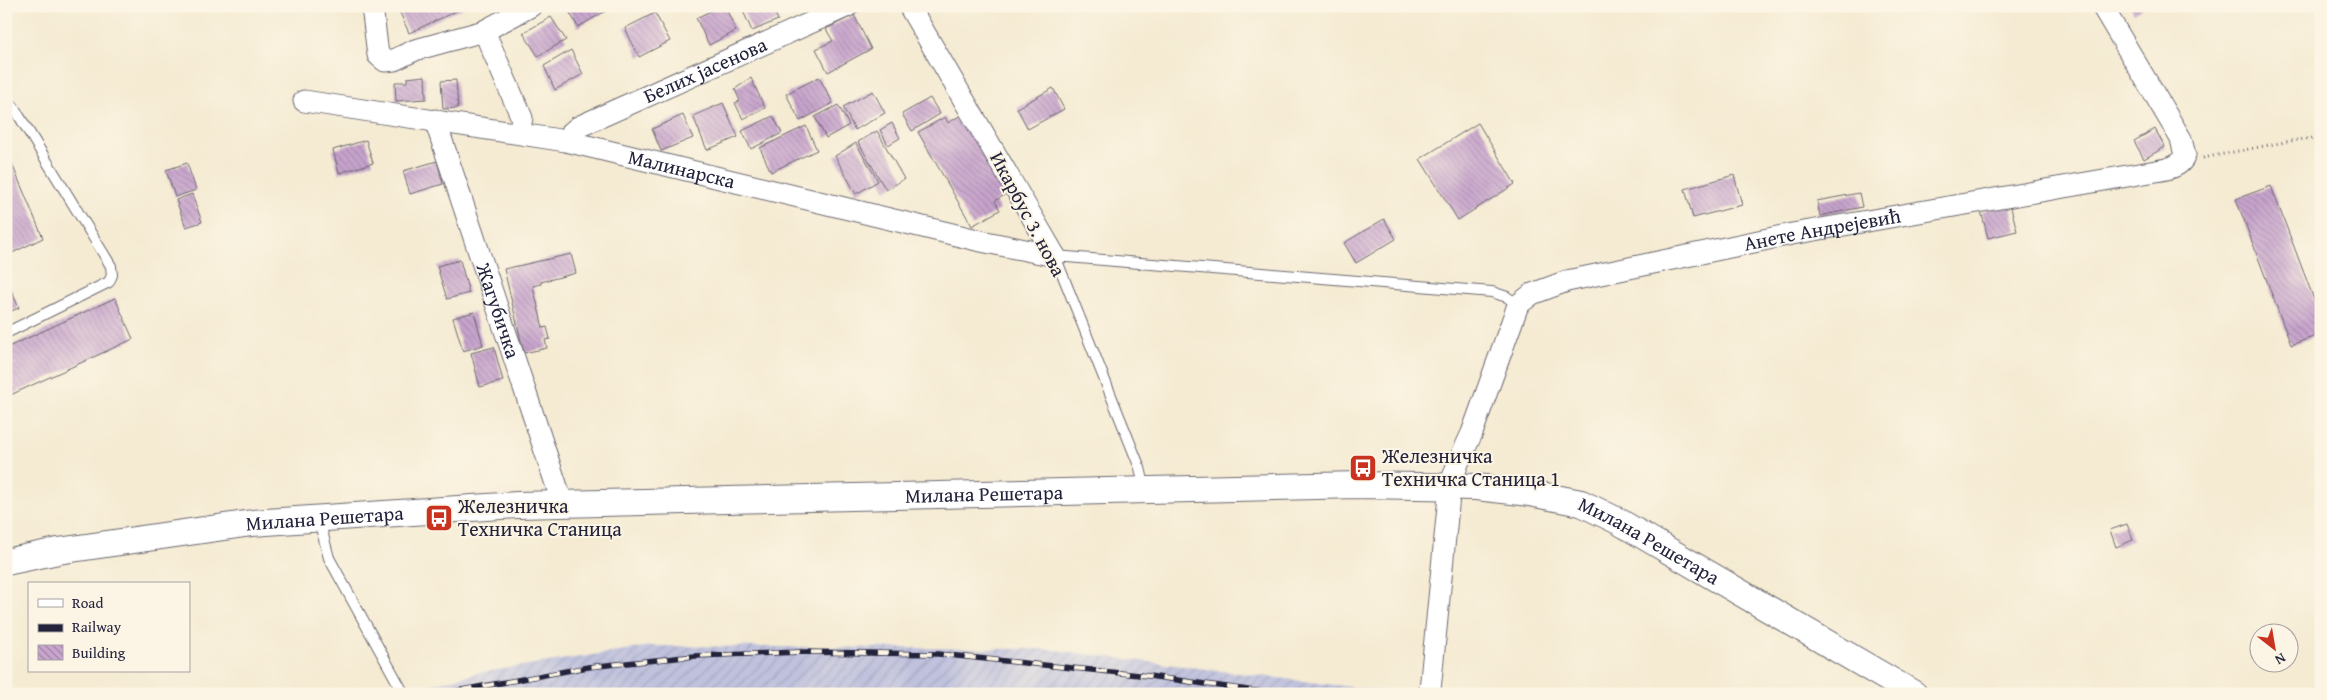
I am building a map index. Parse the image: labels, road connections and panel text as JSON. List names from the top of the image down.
{
  "streets": {
    "street": [
      "Белих јасенова",
      "Малинарска",
      "Икарбус 3. нова",
      "Анете Андрејевић",
      "Жагубичка",
      "Милана Решетара"
    ]
  },
  "crossings": [
    ["Белих јасенова", "Малинарска"],
    ["Малинарска", "Икарбус 3. нова"],
    ["Малинарска", "Жагубичка"],
    ["Икарбус 3. нова", "Милана Решетара"],
    ["Жагубичка", "Милана Решетара"]
  ],
  "places": {
    "bus stop": ["Железничка Техничка Станица 1", "Железничка Техничка Станица"]
  },
  "legend": ["Road", "Railway", "Building"],
  "north": "bottom right"
}
